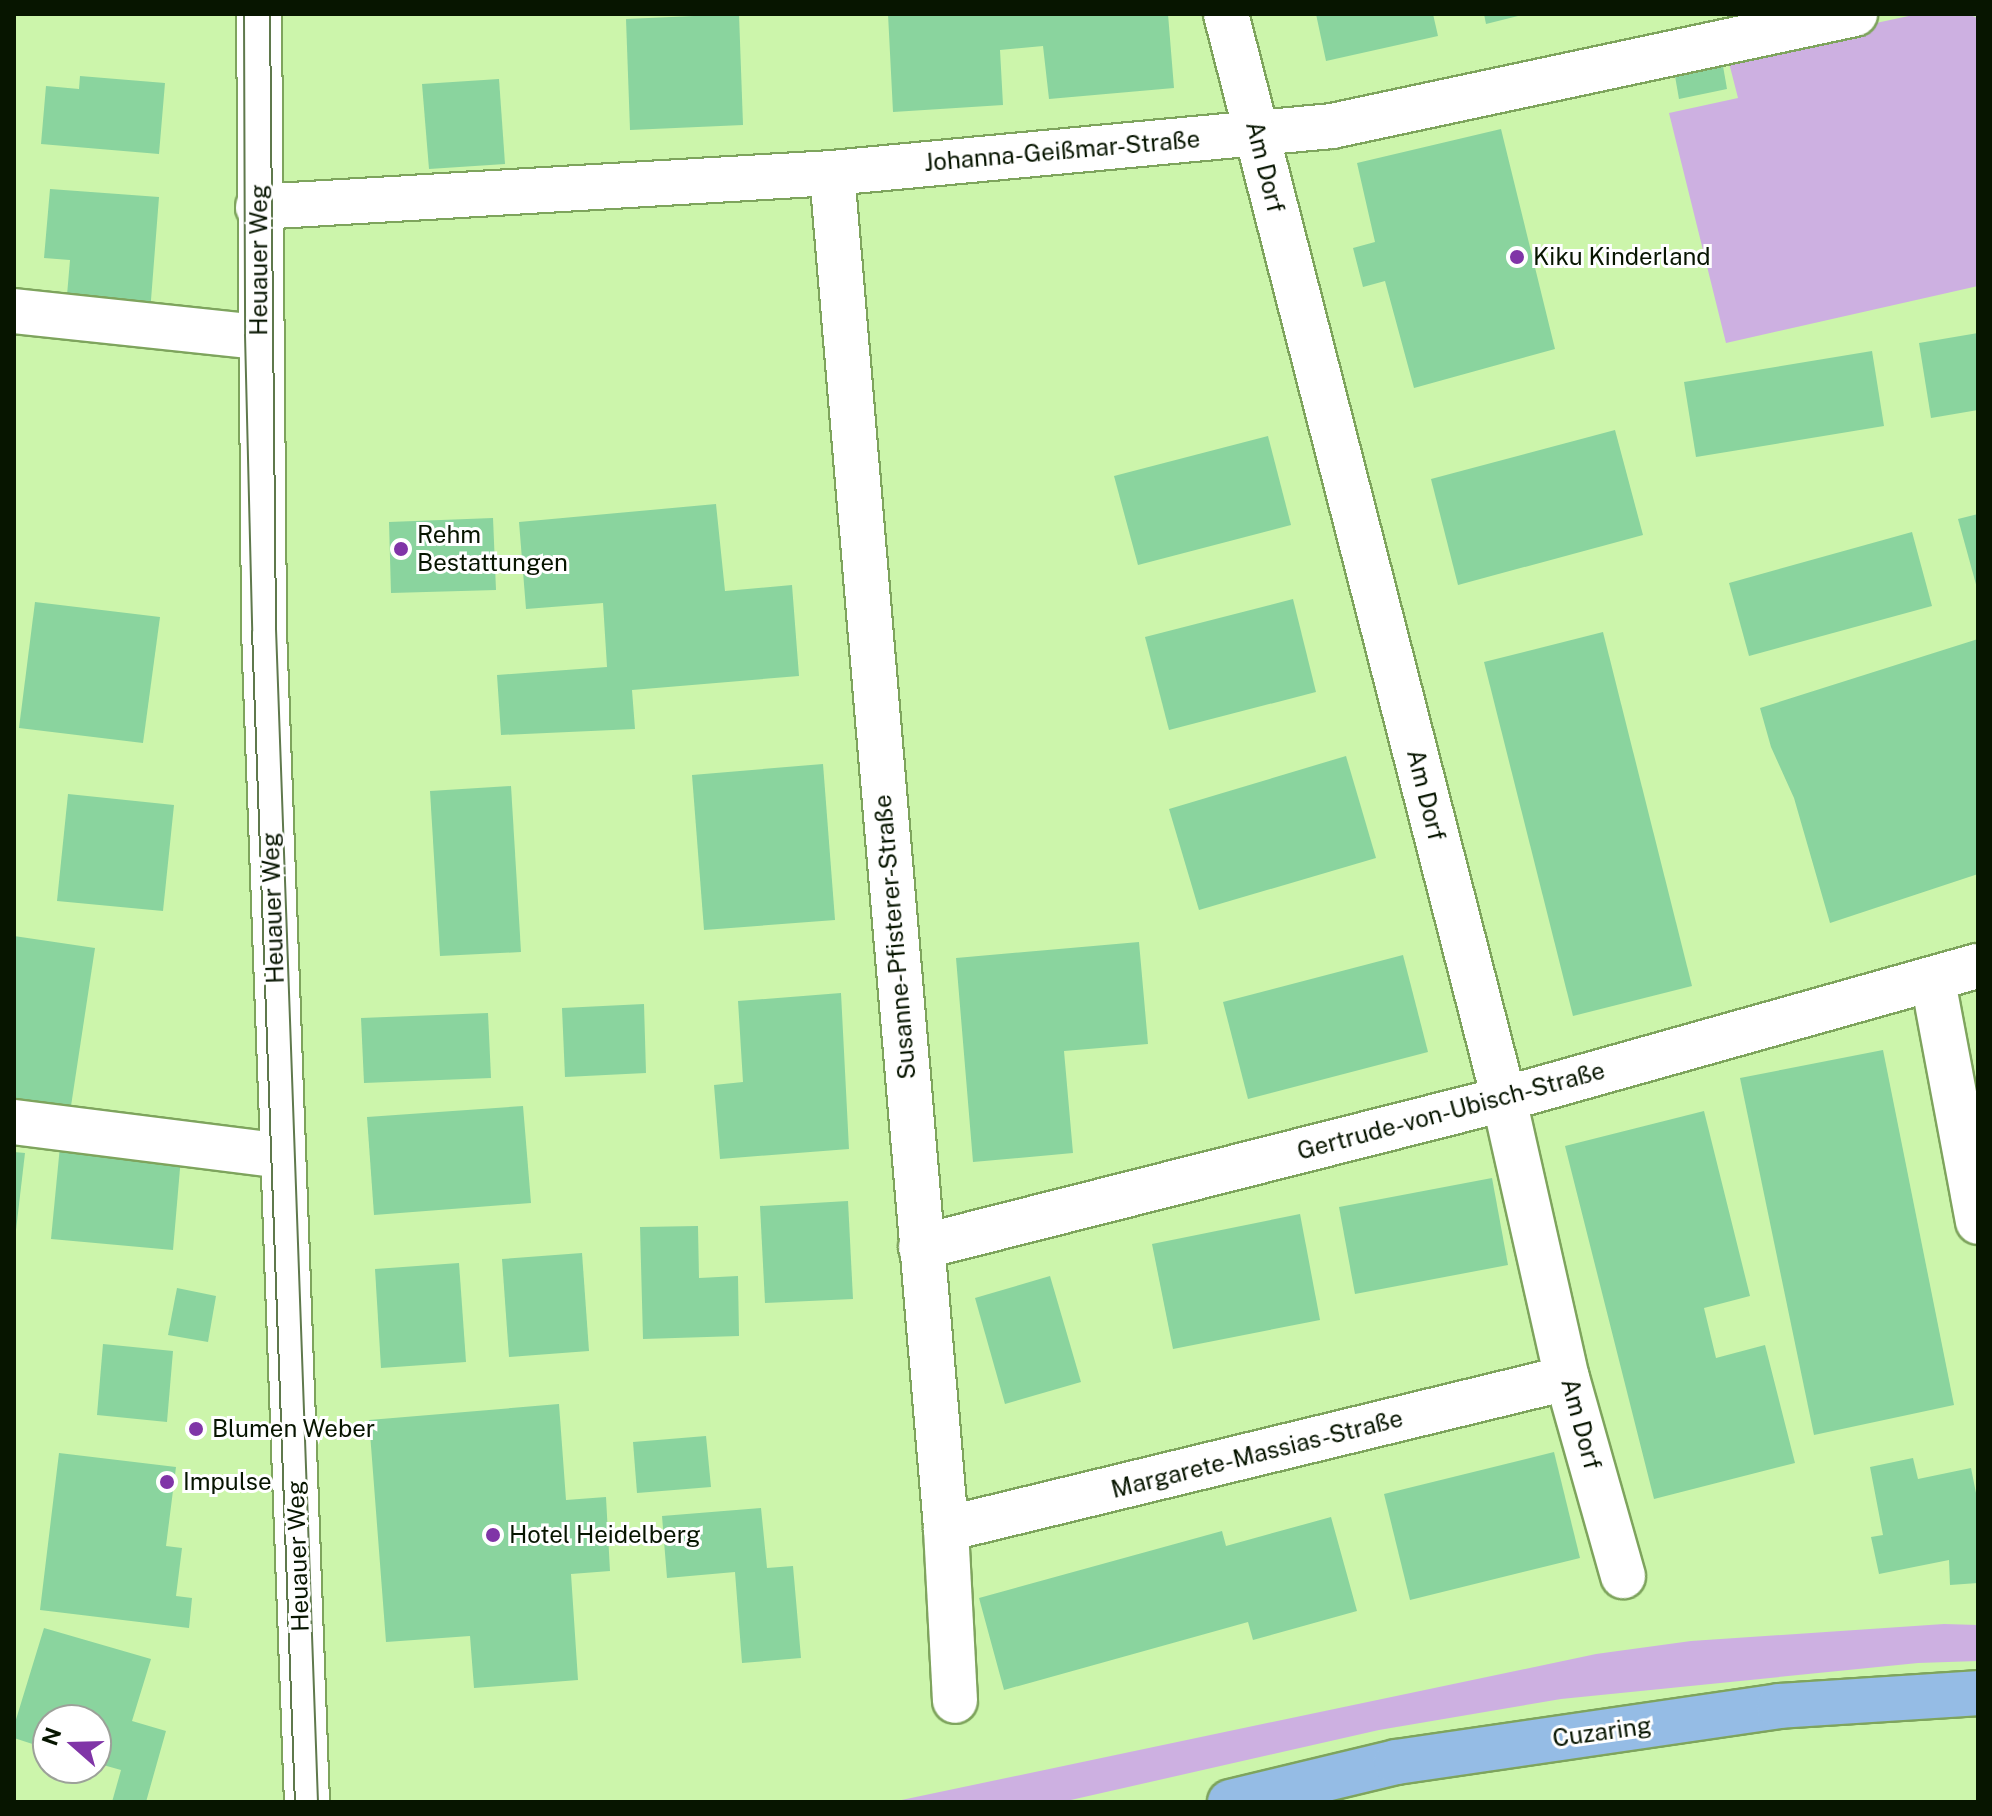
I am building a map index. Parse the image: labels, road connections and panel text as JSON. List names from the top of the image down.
{
  "streets": {
    "main road": ["Cuzaring"],
    "street": [
      "Johanna-Geißmar-Straße",
      "Am Dorf",
      "Heuauer Weg",
      "Susanne-Pfisterer-Straße",
      "Gertrude-von-Ubisch-Straße",
      "Margarete-Massias-Straße"
    ]
  },
  "crossings": [
    ["Johanna-Geißmar-Straße", "Am Dorf"],
    ["Johanna-Geißmar-Straße", "Heuauer Weg"],
    ["Johanna-Geißmar-Straße", "Susanne-Pfisterer-Straße"],
    ["Am Dorf", "Gertrude-von-Ubisch-Straße"],
    ["Am Dorf", "Margarete-Massias-Straße"],
    ["Susanne-Pfisterer-Straße", "Gertrude-von-Ubisch-Straße"],
    ["Susanne-Pfisterer-Straße", "Margarete-Massias-Straße"]
  ],
  "places": [
    "Kiku Kinderland",
    "Rehm Bestattungen",
    "Blumen Weber",
    "Impulse",
    "Hotel Heidelberg"
  ],
  "north": "left"
}
